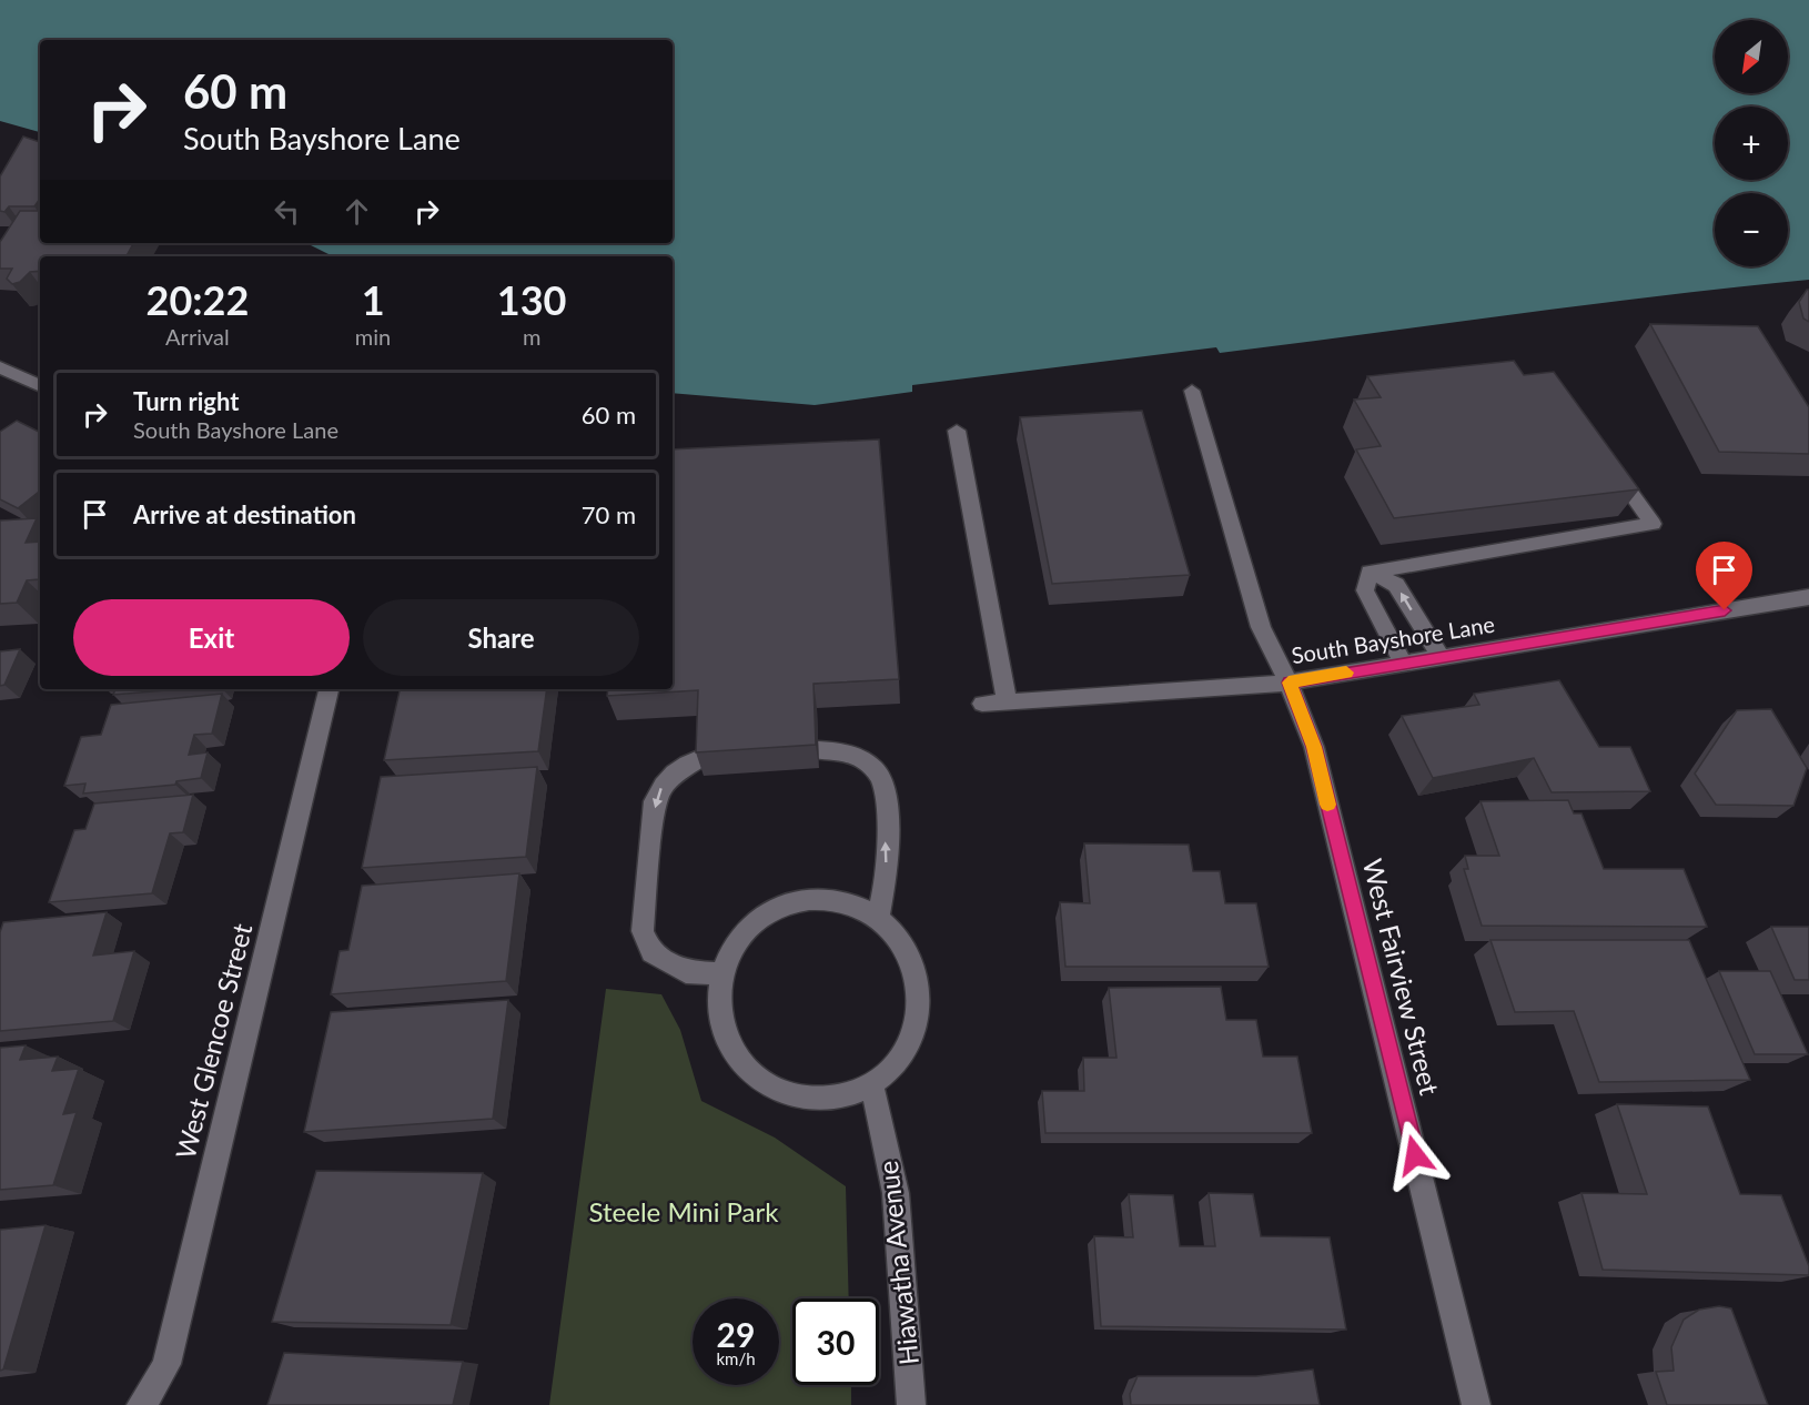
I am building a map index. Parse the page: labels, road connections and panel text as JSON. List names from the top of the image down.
{
  "streets": {
    "street": [
      "South Bayshore Lane",
      "West Fairview Street",
      "West Glencoe Street",
      "Hiawatha Avenue"
    ]
  },
  "crossings": [
    ["South Bayshore Lane", "West Fairview Street"]
  ],
  "parks": ["Steele Mini Park"],
  "north": "bottom left",
  "page": {
    "map_buttons": ["+", "−"],
    "turn": ["60 m", "South Bayshore Lane"],
    "eta": [
      "20:22",
      "Arrival",
      "1",
      "min",
      "130",
      "m"
    ],
    "list": [
      {
        "name": "Turn right",
        "note": "South Bayshore Lane",
        "value": "60 m"
      },
      {
        "name": "Arrive at destination",
        "value": "70 m"
      }
    ],
    "buttons": ["Exit", "Share"],
    "speed": "29 km/h",
    "limit": "30"
  }
}
